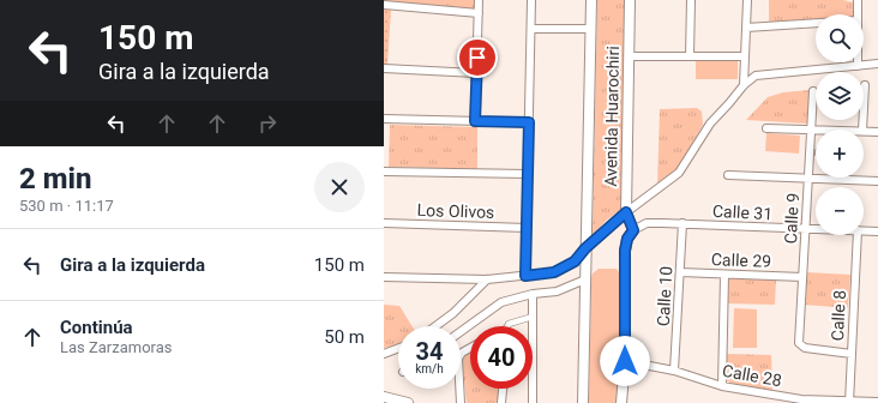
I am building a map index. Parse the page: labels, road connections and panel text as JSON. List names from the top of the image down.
{
  "streets": {
    "street": [
      "Avenida Huarochiri",
      "Los Olivos",
      "Calle 31",
      "Calle 9",
      "Calle 29",
      "Calle 10",
      "Calle 8",
      "Calle 28"
    ]
  },
  "crossings": [
    ["Avenida Huarochiri", "Calle 31"],
    ["Calle 31", "Calle 9"],
    ["Calle 31", "Calle 10"],
    ["Calle 9", "Calle 29"],
    ["Calle 9", "Calle 8"],
    ["Calle 29", "Calle 10"],
    ["Calle 10", "Calle 28"],
    ["Calle 8", "Calle 28"]
  ],
  "page": {
    "turn": ["150 m", "Gira a la izquierda"],
    "map_buttons": ["+", "−"],
    "heading": ["2 min", "530 m · 11:17"],
    "list": [
      {
        "name": "Gira a la izquierda",
        "value": "150 m"
      },
      {
        "name": "Continúa",
        "note": "Las Zarzamoras",
        "value": "50 m"
      }
    ],
    "speed": "34 km/h",
    "limit": "40"
  }
}
